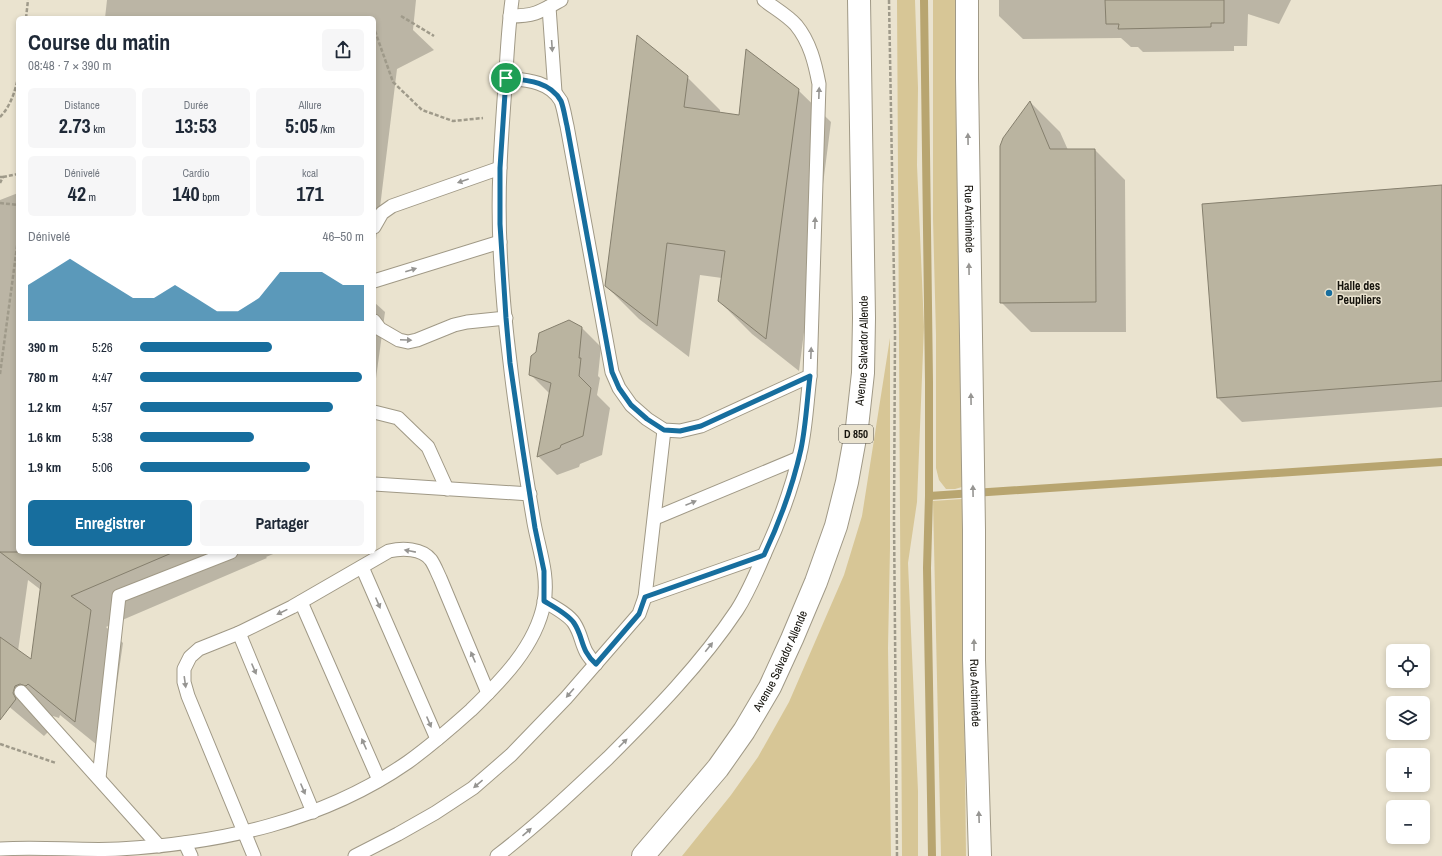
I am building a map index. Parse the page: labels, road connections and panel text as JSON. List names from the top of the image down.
{
  "streets": {
    "main road": ["Rue Archimède", "Avenue Salvador Allende", "D 850"]
  },
  "one_way": ["Rue Archimède"],
  "places": ["Halle des Peupliers"],
  "page": {
    "heading": ["Course du matin", "08:48 · 7 × 390 m"],
    "stats": [
      ["Distance", "2.73 km"],
      ["Durée", "13:53"],
      ["Allure", "5:05 /km"],
      ["Dénivelé", "42 m"],
      ["Cardio", "140 bpm"],
      ["kcal", "171"]
    ],
    "chart": ["Dénivelé", "46–50 m"],
    "list": [
      {
        "name": "390 m",
        "note": "5:26"
      },
      {
        "name": "780 m",
        "note": "4:47"
      },
      {
        "name": "1.2 km",
        "note": "4:57"
      },
      {
        "name": "1.6 km",
        "note": "5:38"
      },
      {
        "name": "1.9 km",
        "note": "5:06"
      }
    ],
    "buttons": ["Enregistrer", "Partager"],
    "map_buttons": ["+", "−"]
  }
}
